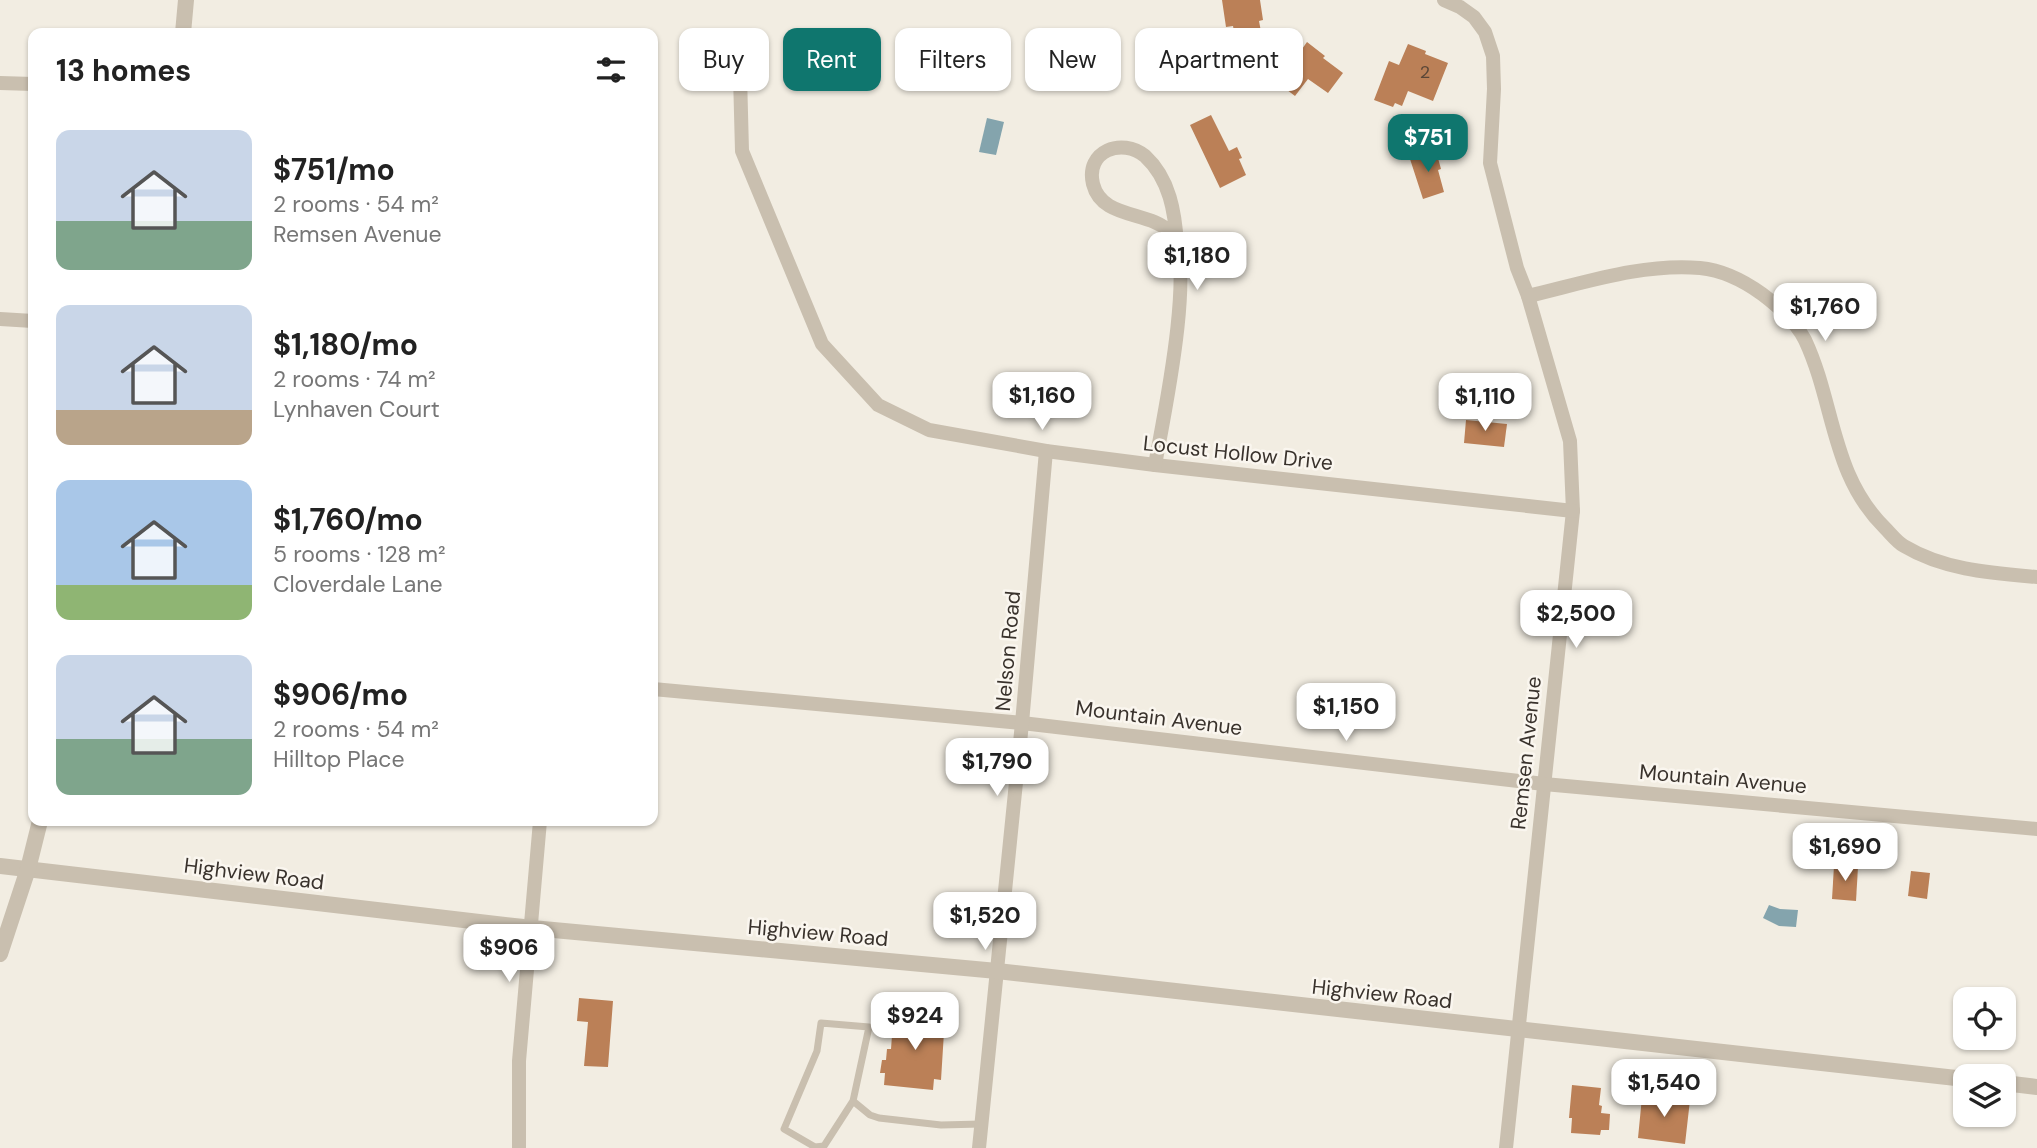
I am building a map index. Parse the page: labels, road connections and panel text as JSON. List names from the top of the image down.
{
  "streets": {
    "street": [
      "Locust Hollow Drive",
      "Nelson Road",
      "Mountain Avenue",
      "Remsen Avenue",
      "Highview Road"
    ]
  },
  "crossings": [
    ["Locust Hollow Drive", "Nelson Road"],
    ["Locust Hollow Drive", "Remsen Avenue"],
    ["Nelson Road", "Mountain Avenue"],
    ["Nelson Road", "Highview Road"],
    ["Mountain Avenue", "Remsen Avenue"],
    ["Remsen Avenue", "Highview Road"]
  ],
  "house_numbers": ["2"],
  "page": {
    "chip": [
      "Buy",
      "Rent",
      "Filters",
      "New",
      "Apartment"
    ],
    "heading": "13 homes",
    "list": [
      {
        "name": "$751/mo",
        "note": "2 rooms · 54 m² · Remsen Avenue"
      },
      {
        "name": "$1,180/mo",
        "note": "2 rooms · 74 m² · Lynhaven Court"
      },
      {
        "name": "$1,760/mo",
        "note": "5 rooms · 128 m² · Cloverdale Lane"
      },
      {
        "name": "$906/mo",
        "note": "2 rooms · 54 m² · Hilltop Place"
      }
    ],
    "price": [
      "$751",
      "$1,180",
      "$1,760",
      "$1,160",
      "$1,110",
      "$2,500",
      "$1,150",
      "$1,790",
      "$1,690",
      "$1,520",
      "$906",
      "$924",
      "$1,540"
    ]
  }
}
